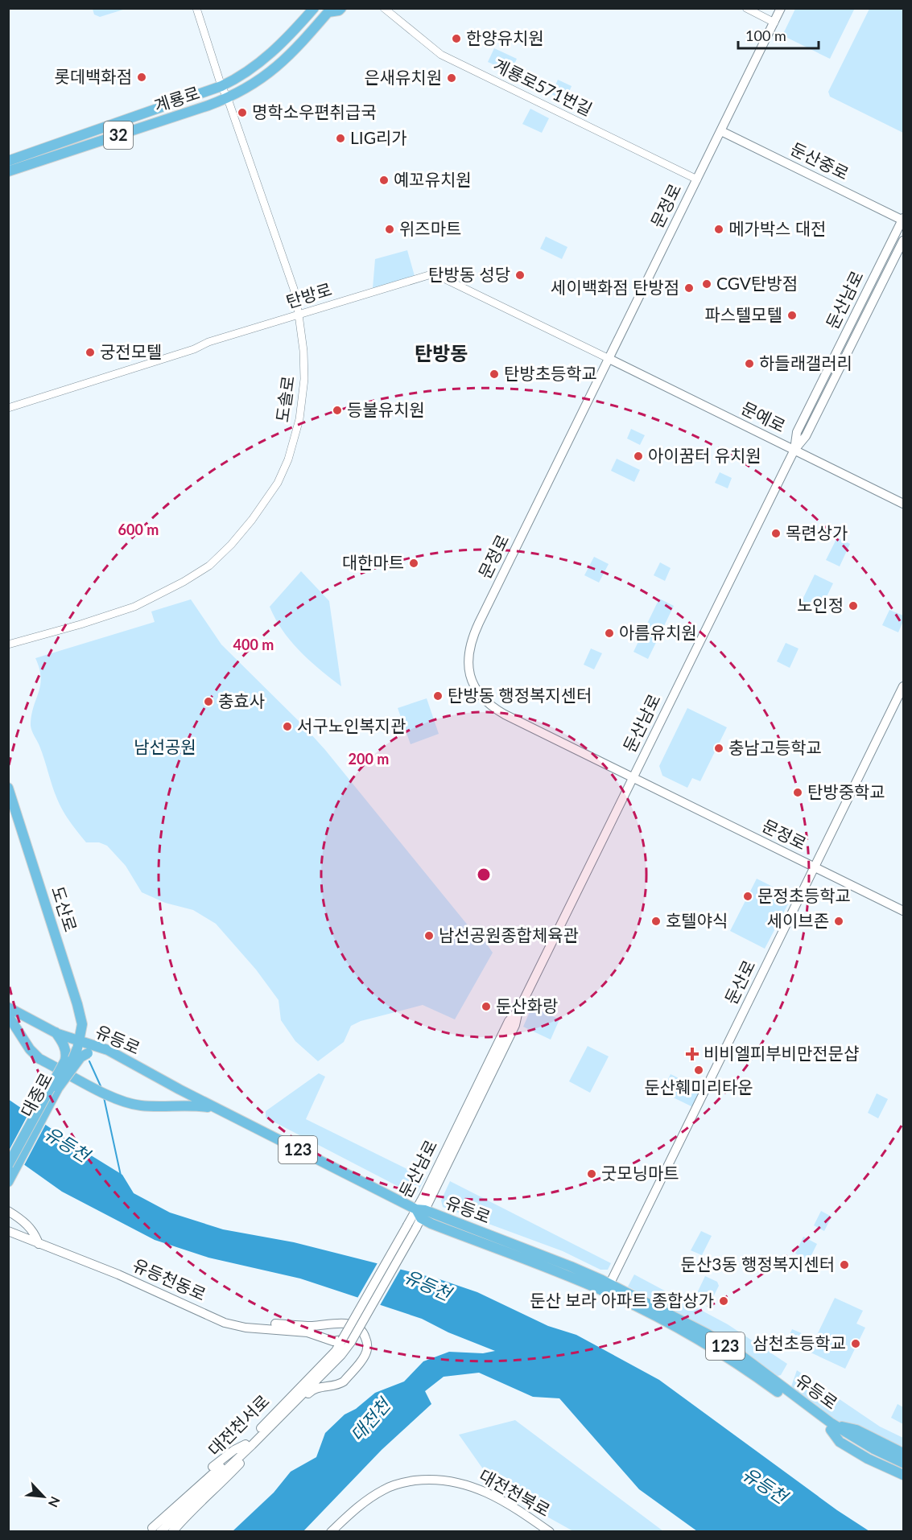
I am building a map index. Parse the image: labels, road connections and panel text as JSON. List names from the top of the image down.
{
  "streets": {
    "main road": [
      "계룡로",
      "32",
      "둔산중로",
      "문정로",
      "둔산남로",
      "문예로",
      "도산로",
      "둔산로",
      "유등로",
      "대종로",
      "123",
      "유등천동로",
      "대전천서로",
      "대전천북로"
    ],
    "street": ["계룡로571번길", "탄방로", "도솔로"]
  },
  "crossings": [
    ["계룡로571번길", "문정로"],
    ["계룡로", "도솔로"],
    ["둔산중로", "문정로"],
    ["둔산중로", "둔산남로"],
    ["문정로", "탄방로"],
    ["문정로", "둔산남로"],
    ["문정로", "문예로"],
    ["문정로", "둔산로"],
    ["탄방로", "도솔로"],
    ["탄방로", "문예로"],
    ["둔산남로", "문예로"],
    ["둔산남로", "유등로"],
    ["둔산남로", "유등천동로"],
    ["둔산남로", "대전천서로"],
    ["도산로", "유등로"],
    ["도산로", "대종로"],
    ["둔산로", "유등로"],
    ["유등로", "대종로"],
    ["유등로", "123"],
    ["유등천동로", "대전천서로"]
  ],
  "districts": ["탄방동"],
  "water": ["유등천", "대전천"],
  "parks": ["남선공원"],
  "places": {
    "other": [
      "한양유치원",
      "롯데백화점",
      "은새유치원",
      "명학소우편취급국",
      "LIG리가",
      "예꼬유치원",
      "위즈마트",
      "메가박스 대전",
      "탄방동 성당",
      "CGV탄방점",
      "세이백화점 탄방점",
      "파스텔모텔",
      "궁전모텔",
      "하들래갤러리",
      "탄방초등학교",
      "등불유치원",
      "아이꿈터 유치원",
      "목련상가",
      "대한마트",
      "노인정",
      "아름유치원",
      "탄방동 행정복지센터",
      "충효사",
      "서구노인복지관",
      "충남고등학교",
      "탄방중학교",
      "문정초등학교",
      "호텔야식",
      "세이브존",
      "남선공원종합체육관",
      "둔산화랑",
      "둔산훼미리타운",
      "굿모닝마트",
      "둔산3동 행정복지센터",
      "둔산 보라 아파트 종합상가",
      "삼천초등학교"
    ],
    "health": ["비비엘피부비만전문샵"]
  },
  "scale_bar": "100 m",
  "north": "bottom right",
  "rings": ["600 m", "400 m", "200 m"]
}
